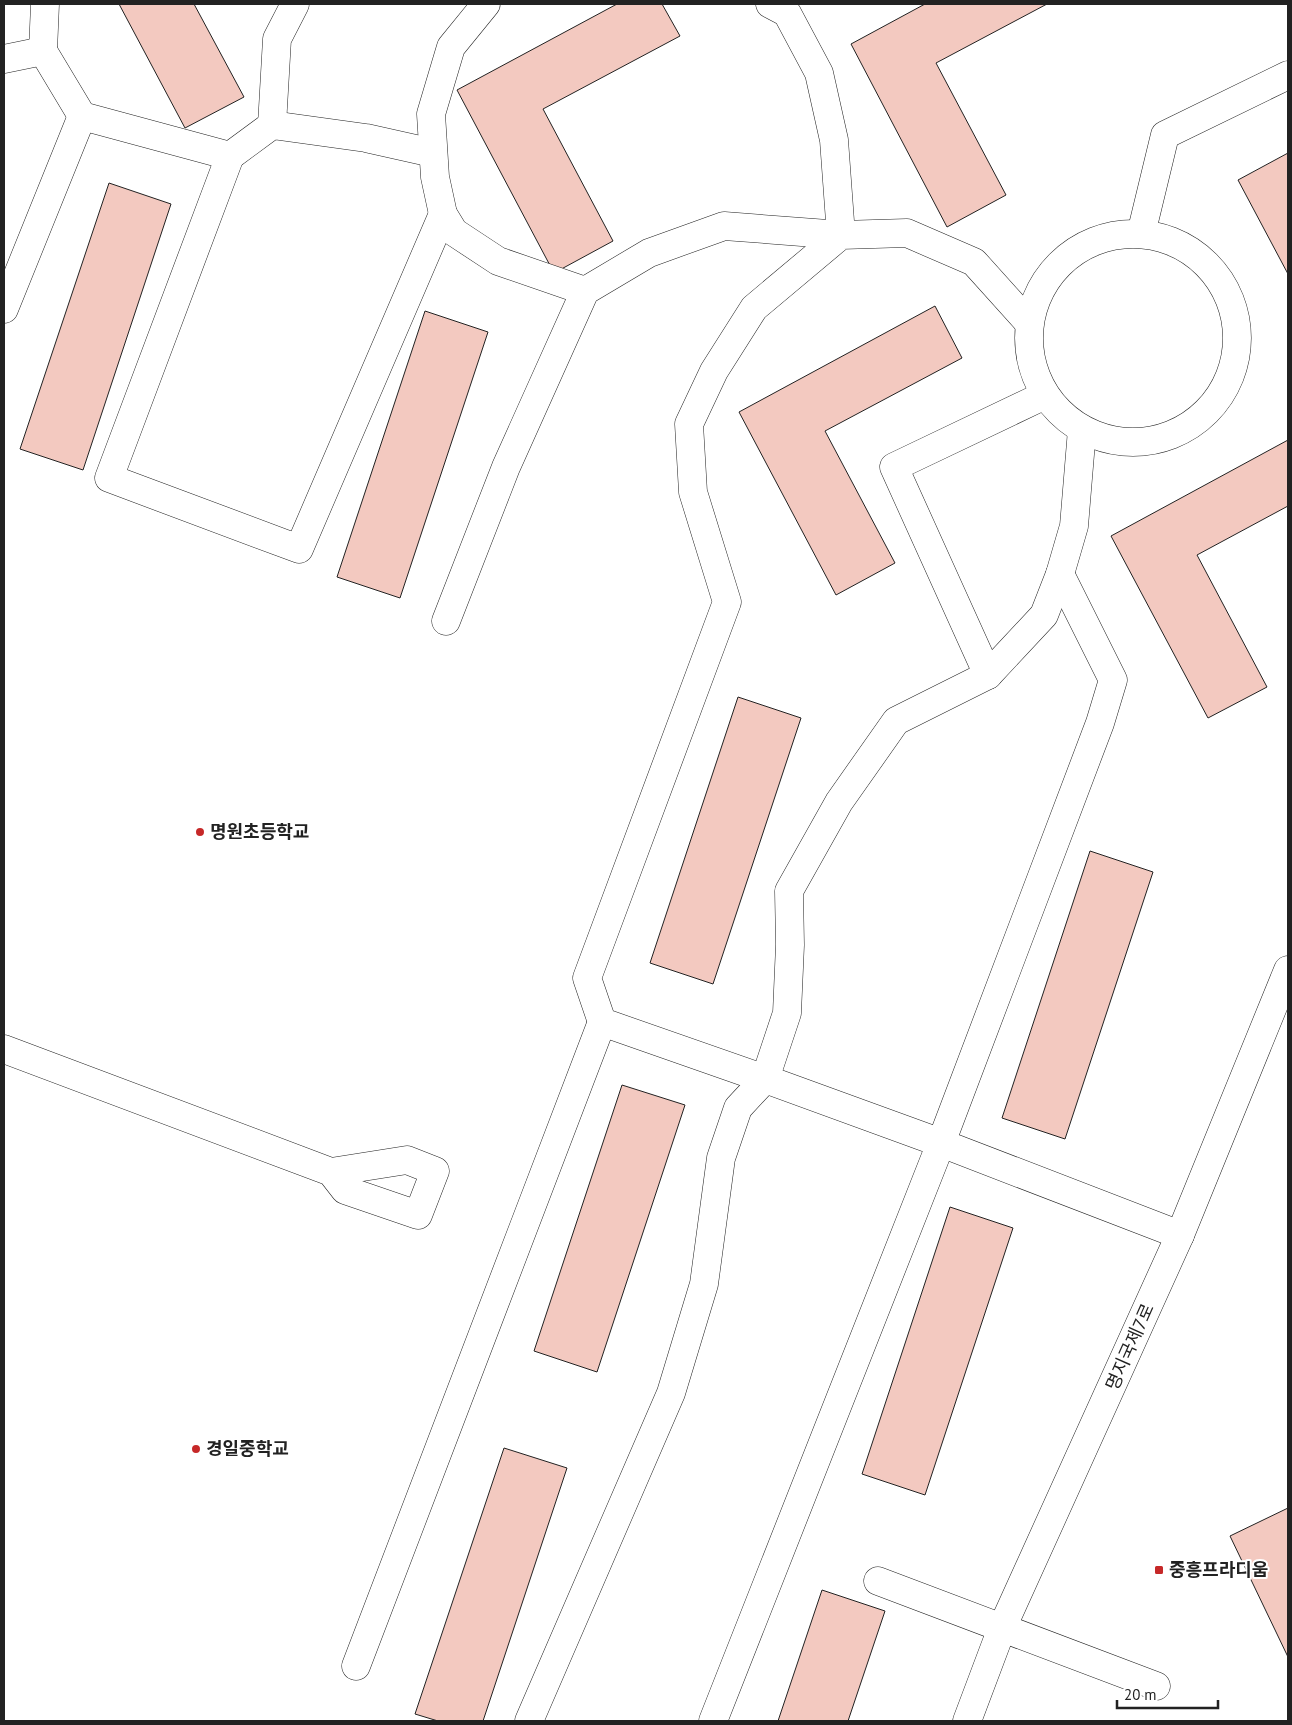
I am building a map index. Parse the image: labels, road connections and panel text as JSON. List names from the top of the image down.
{
  "streets": {
    "street": ["명지국제7로"]
  },
  "places": {
    "other": ["명원초등학교", "경일중학교"],
    "transit": ["중흥프라디움"]
  },
  "scale_bar": "20 m"
}
